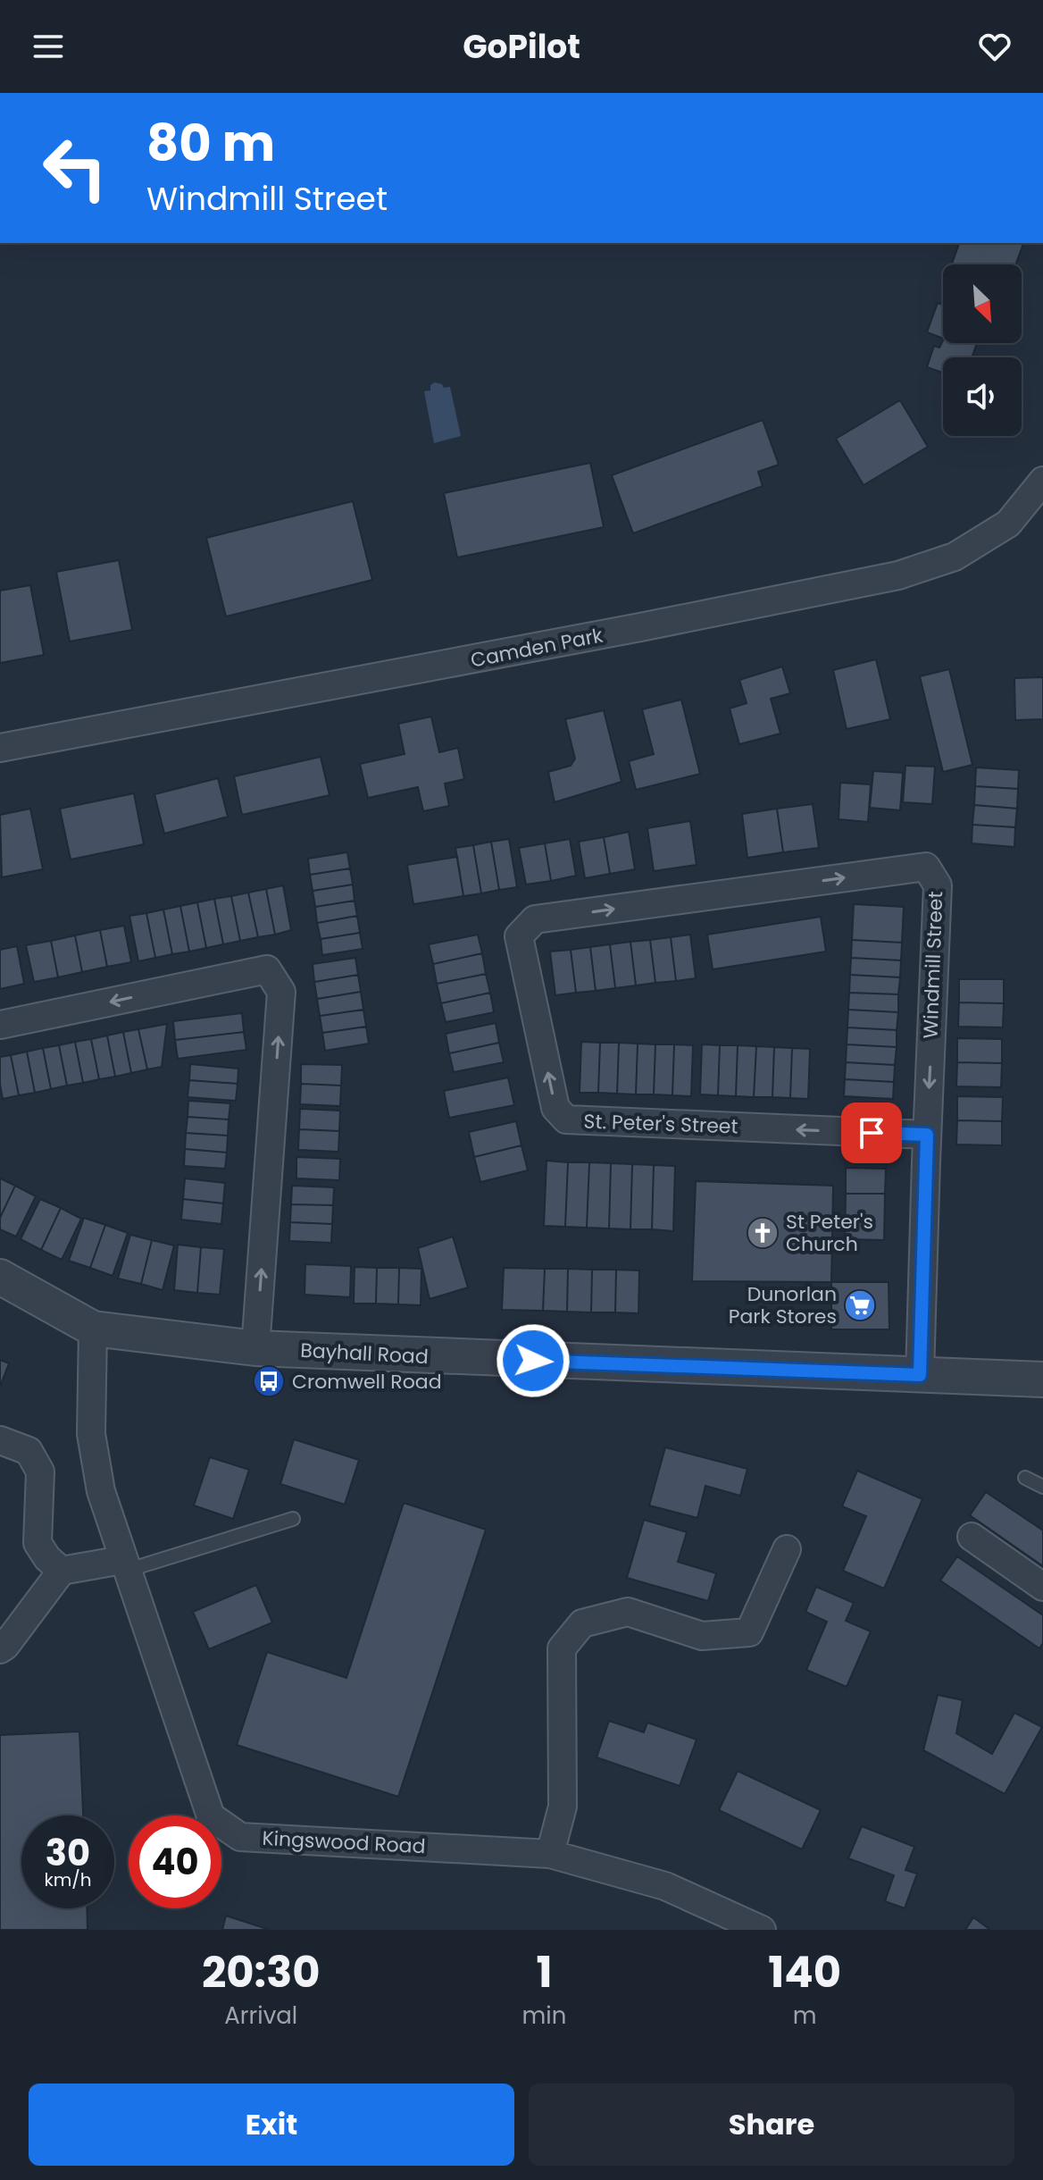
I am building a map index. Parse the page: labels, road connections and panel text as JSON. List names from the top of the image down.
{
  "streets": {
    "street": [
      "Camden Park",
      "Windmill Street",
      "St. Peter's Street",
      "Bayhall Road",
      "Kingswood Road"
    ]
  },
  "crossings": [
    ["Windmill Street", "St. Peter's Street"],
    ["Windmill Street", "Bayhall Road"],
    ["Bayhall Road", "Kingswood Road"]
  ],
  "places": {
    "church": ["St Peter's Church"],
    "supermarket": ["Dunorlan Park Stores"],
    "bus stop": ["Cromwell Road"]
  },
  "north": "bottom right",
  "page": {
    "header": "GoPilot",
    "turn": ["80 m", "Windmill Street"],
    "speed": "30 km/h",
    "limit": "40",
    "eta": [
      "20:30",
      "Arrival",
      "1",
      "min",
      "140",
      "m"
    ],
    "buttons": ["Exit", "Share"]
  }
}
